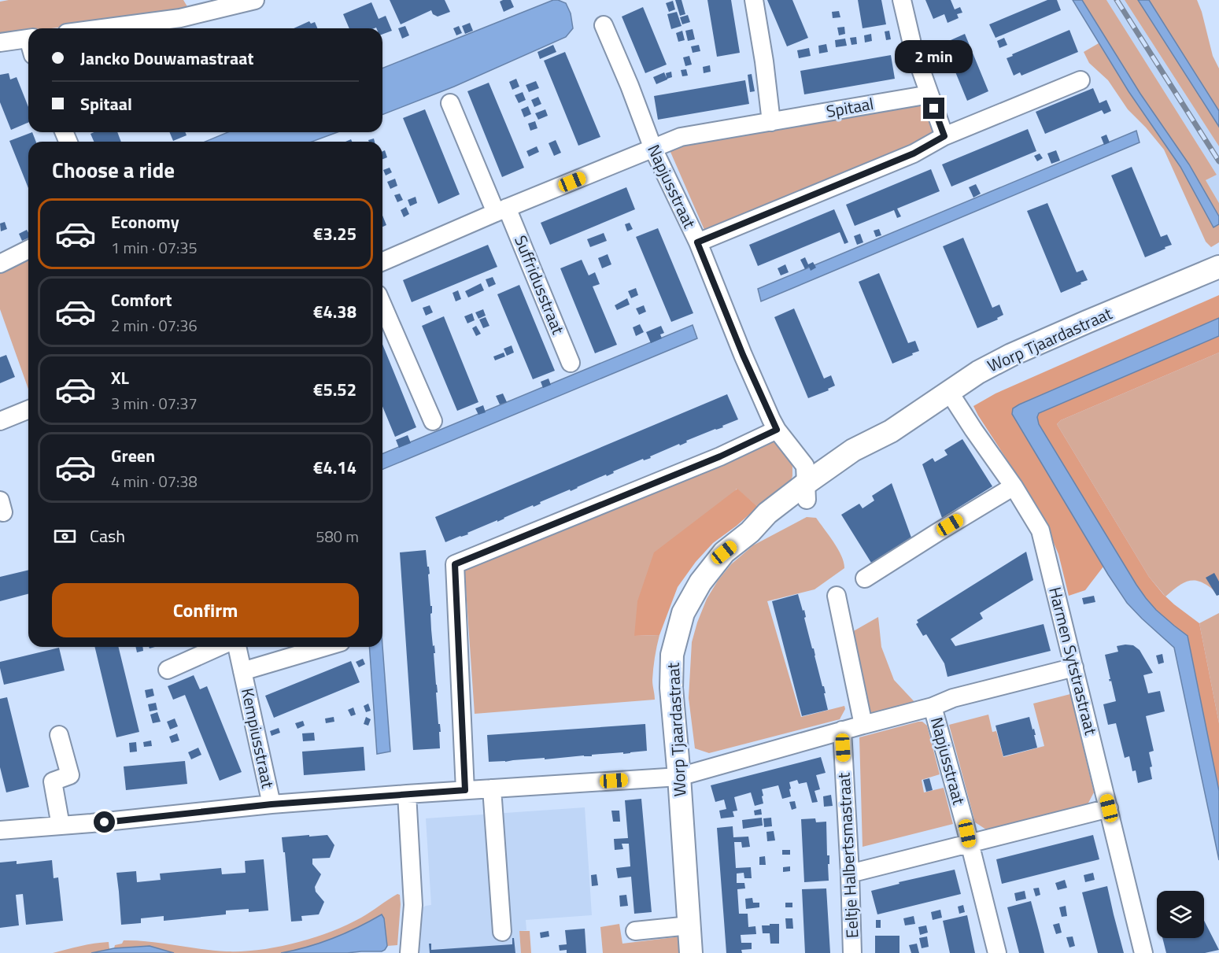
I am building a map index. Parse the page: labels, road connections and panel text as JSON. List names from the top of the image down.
{
  "streets": {
    "main road": ["Worp Tjaardastraat"],
    "street": [
      "Spitaal",
      "Napjusstraat",
      "Suffridusstraat",
      "Harmen Sytstrastraat",
      "Kempiusstraat",
      "Eeltje Halbertsmastraat"
    ]
  },
  "crossings": [
    ["Spitaal", "Napjusstraat"],
    ["Napjusstraat", "Worp Tjaardastraat"],
    ["Napjusstraat", "Harmen Sytstrastraat"],
    ["Napjusstraat", "Kempiusstraat"],
    ["Napjusstraat", "Eeltje Halbertsmastraat"],
    ["Worp Tjaardastraat", "Harmen Sytstrastraat"]
  ],
  "page": {
    "banner": ["Jancko Douwamastraat", "Spitaal"],
    "bubble": "2 min",
    "heading": "Choose a ride",
    "list": [
      {
        "name": "Economy",
        "note": "1 min · 07:35",
        "value": "€3.25"
      },
      {
        "name": "Comfort",
        "note": "2 min · 07:36",
        "value": "€4.38"
      },
      {
        "name": "XL",
        "note": "3 min · 07:37",
        "value": "€5.52"
      },
      {
        "name": "Green",
        "note": "4 min · 07:38",
        "value": "€4.14"
      }
    ],
    "pay": ["Cash", "580 m"],
    "buttons": "Confirm"
  }
}
